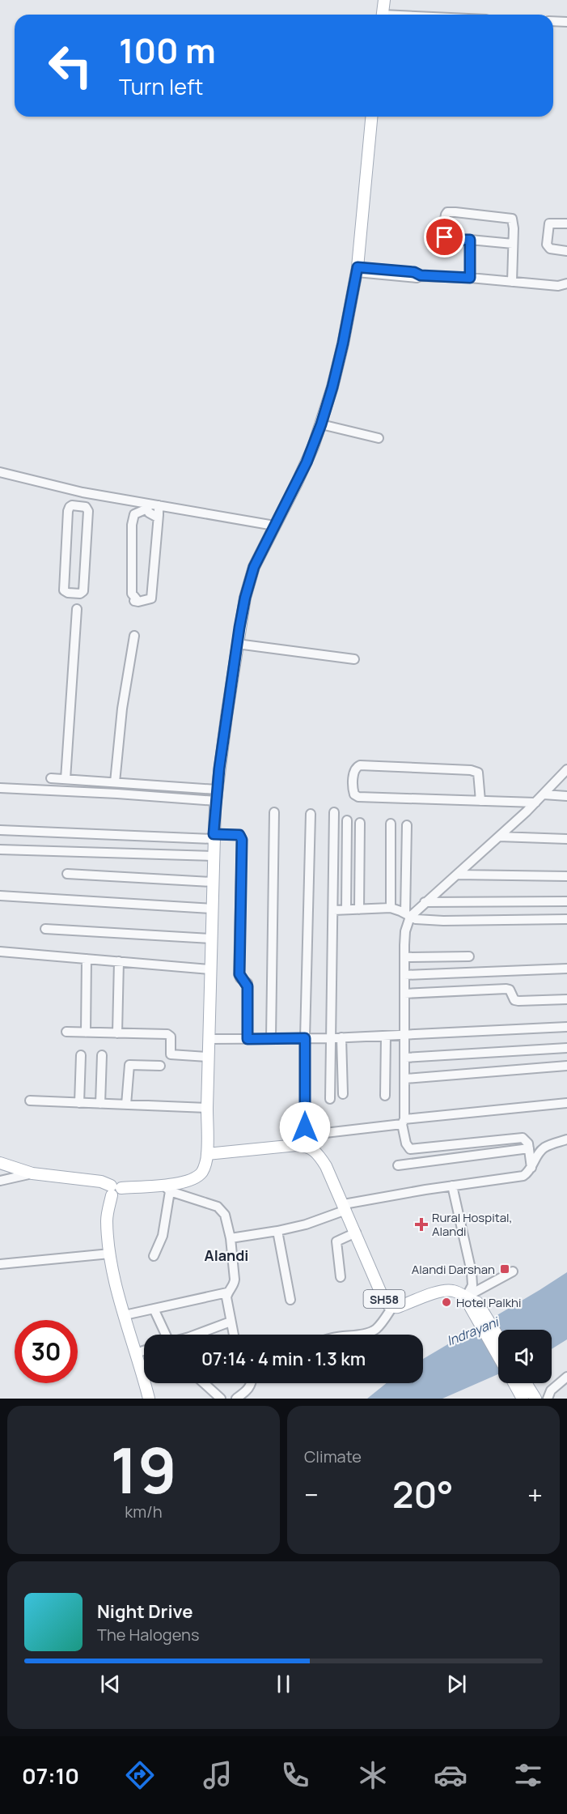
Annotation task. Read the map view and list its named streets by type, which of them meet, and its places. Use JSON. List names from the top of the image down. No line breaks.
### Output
{"streets":{"main road":["SH58"]},"districts":["Alandi"],"water":["Indrayani"],"places":{"health":["Rural Hospital, Alandi"],"transit":["Alandi Darshan"],"other":["Hotel Palkhi"]},"page":{"turn":["100 m","Turn left"],"limit":"30","trip":"07:14 · 4 min · 1.3 km","tile":[["19","km/h"],"Climate"],"heat":["−","20°","+"],"song":["Night Drive","The Halogens"],"tabs":"07:10"}}
